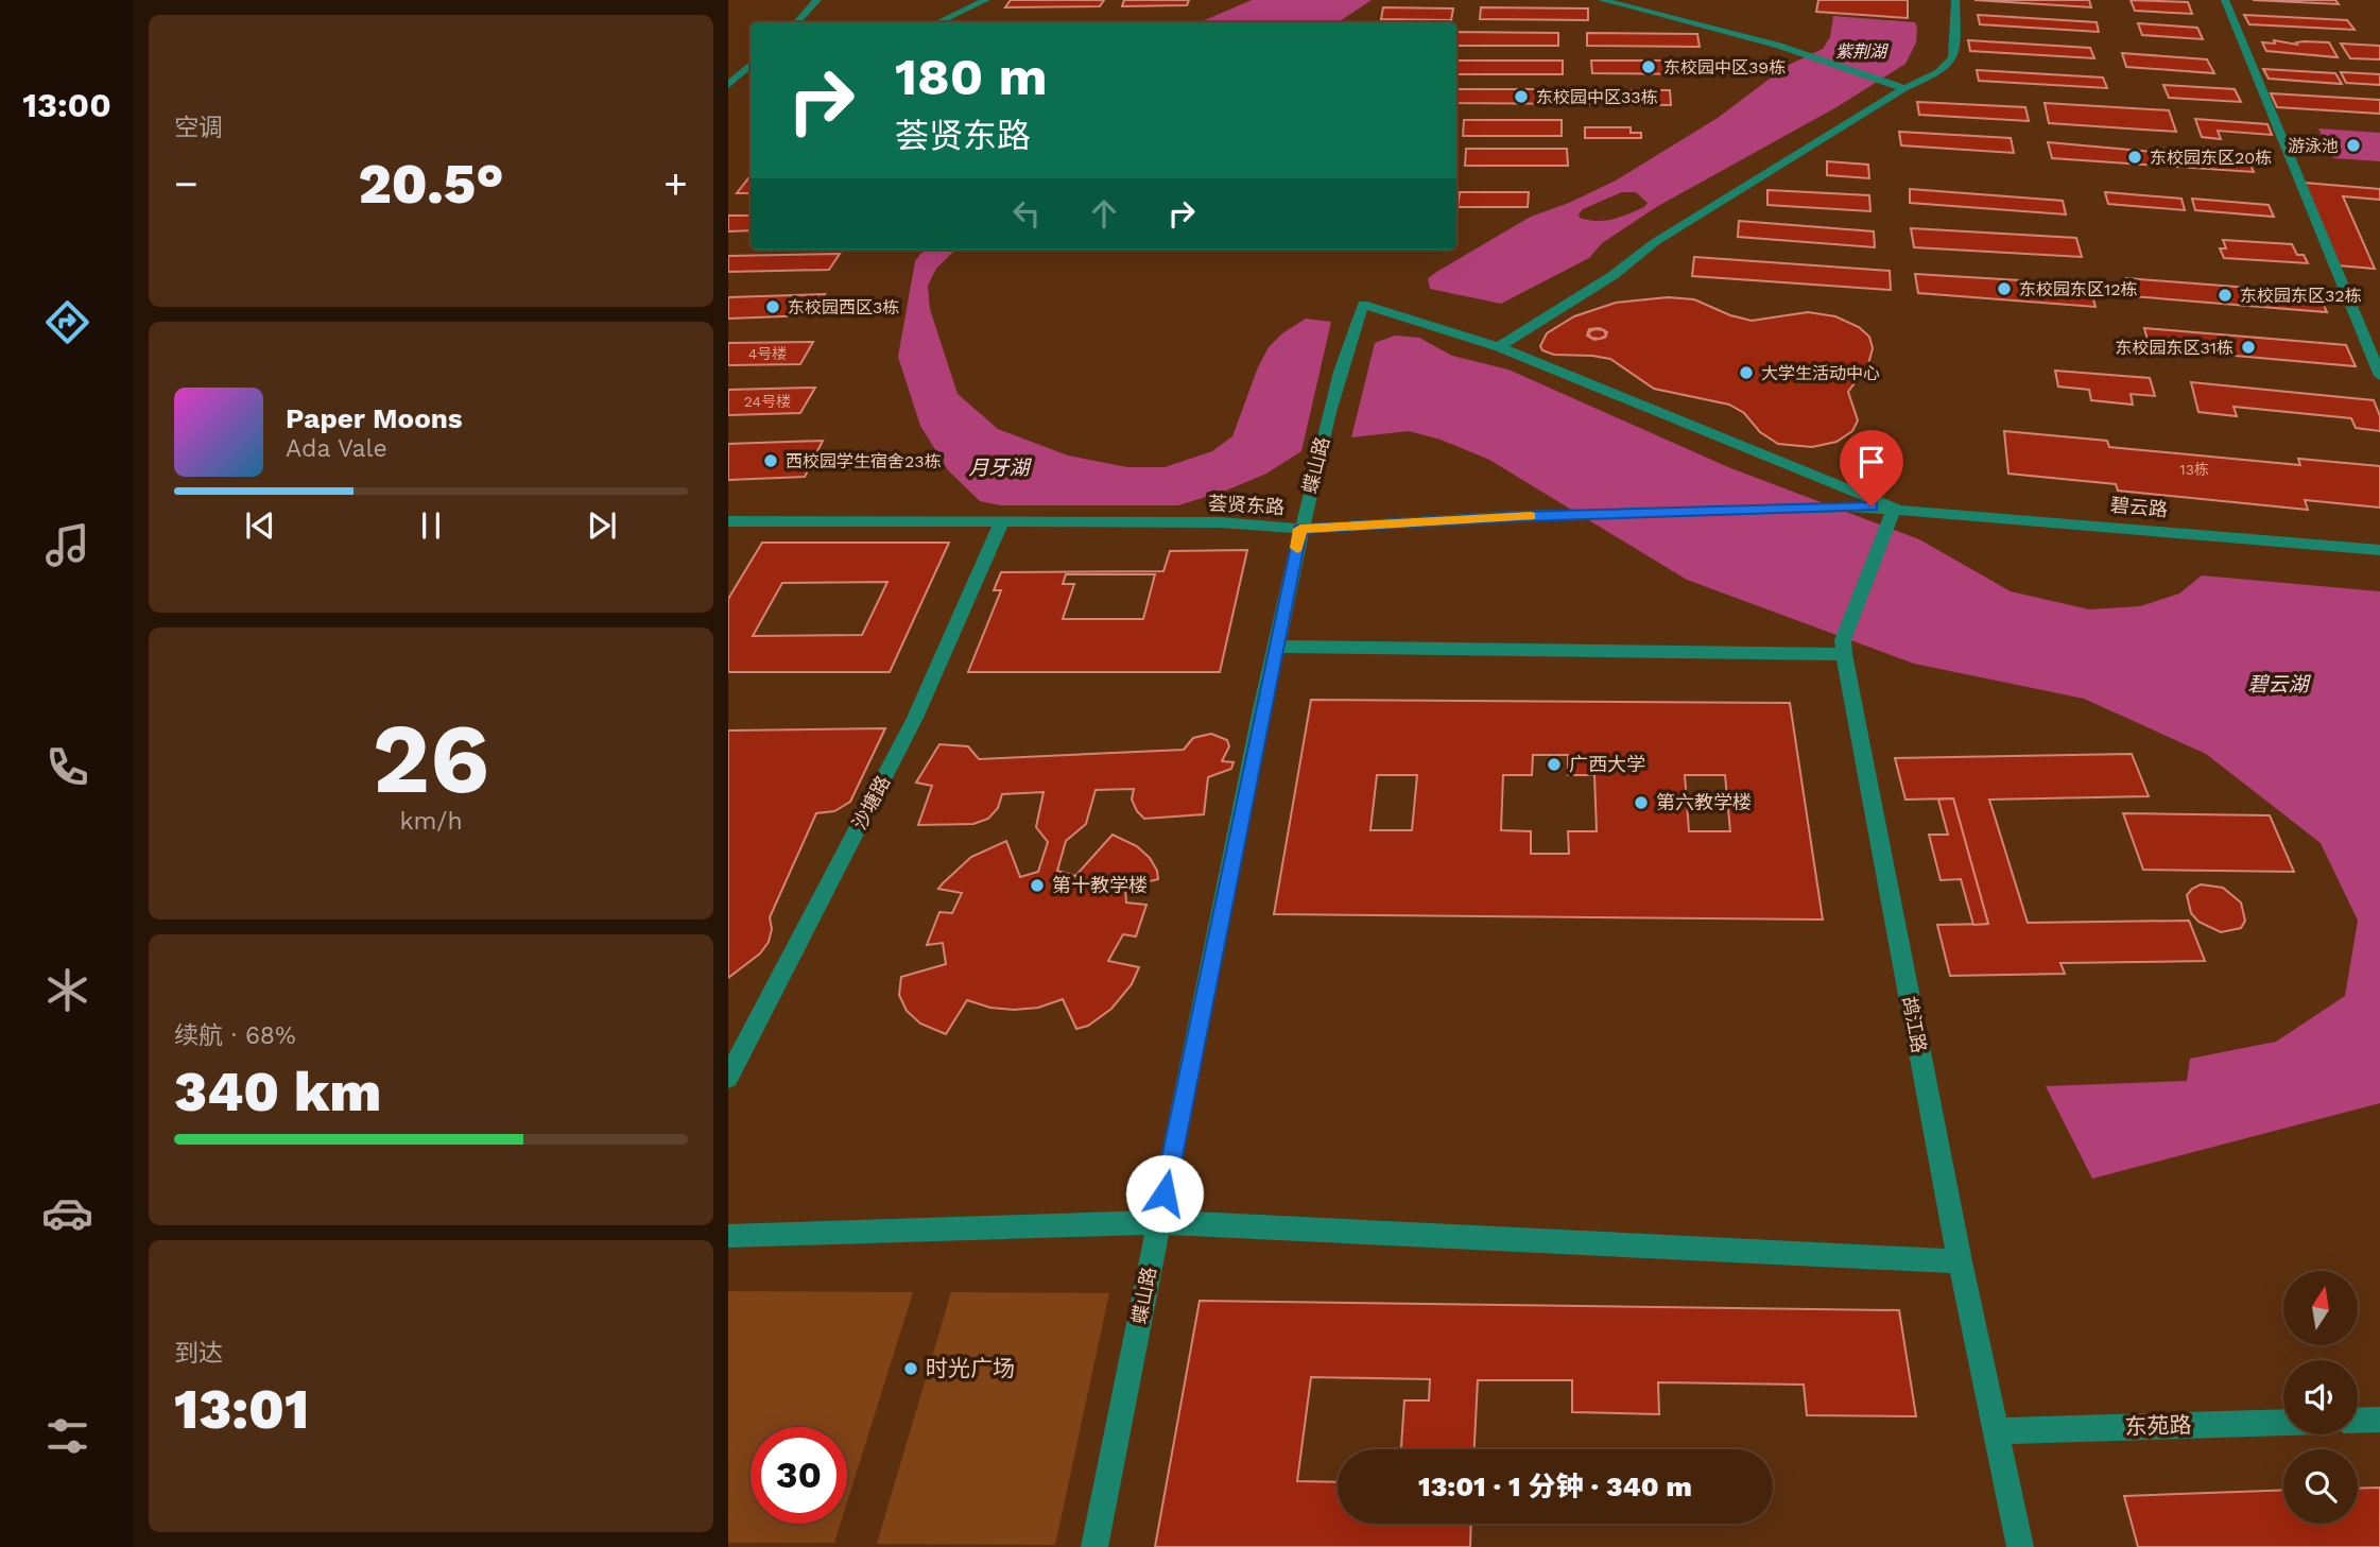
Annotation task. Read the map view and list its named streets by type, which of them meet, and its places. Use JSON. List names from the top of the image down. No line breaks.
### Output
{"streets":{"street":["蝶山路","荟贤东路","碧云路","沙塘路","鸪江路","东苑路"]},"crossings":[["蝶山路","荟贤东路"],["荟贤东路","碧云路"],["荟贤东路","沙塘路"],["鸪江路","东苑路"]],"water":["紫荆湖","月牙湖","碧云湖"],"places":["东校园中区39栋","东校园中区33栋","游泳池","东校园东区20栋","东校园东区12栋","东校园东区32栋","东校园西区3栋","东校园东区31栋","大学生活动中心","西校园学生宿舍23栋","广西大学","第六教学楼","第十教学楼","时光广场"],"house_numbers":["4号楼","24号楼","13栋"],"north":"top","page":{"tabs":"13:00","tile":["空调",["26","km/h"],["续航 · 68%","340 km"],["到达","13:01"]],"turn":["180 m","荟贤东路"],"heat":["−","20.5°","+"],"song":["Paper Moons","Ada Vale"],"limit":"30","trip":"13:01 · 1 分钟 · 340 m"}}
